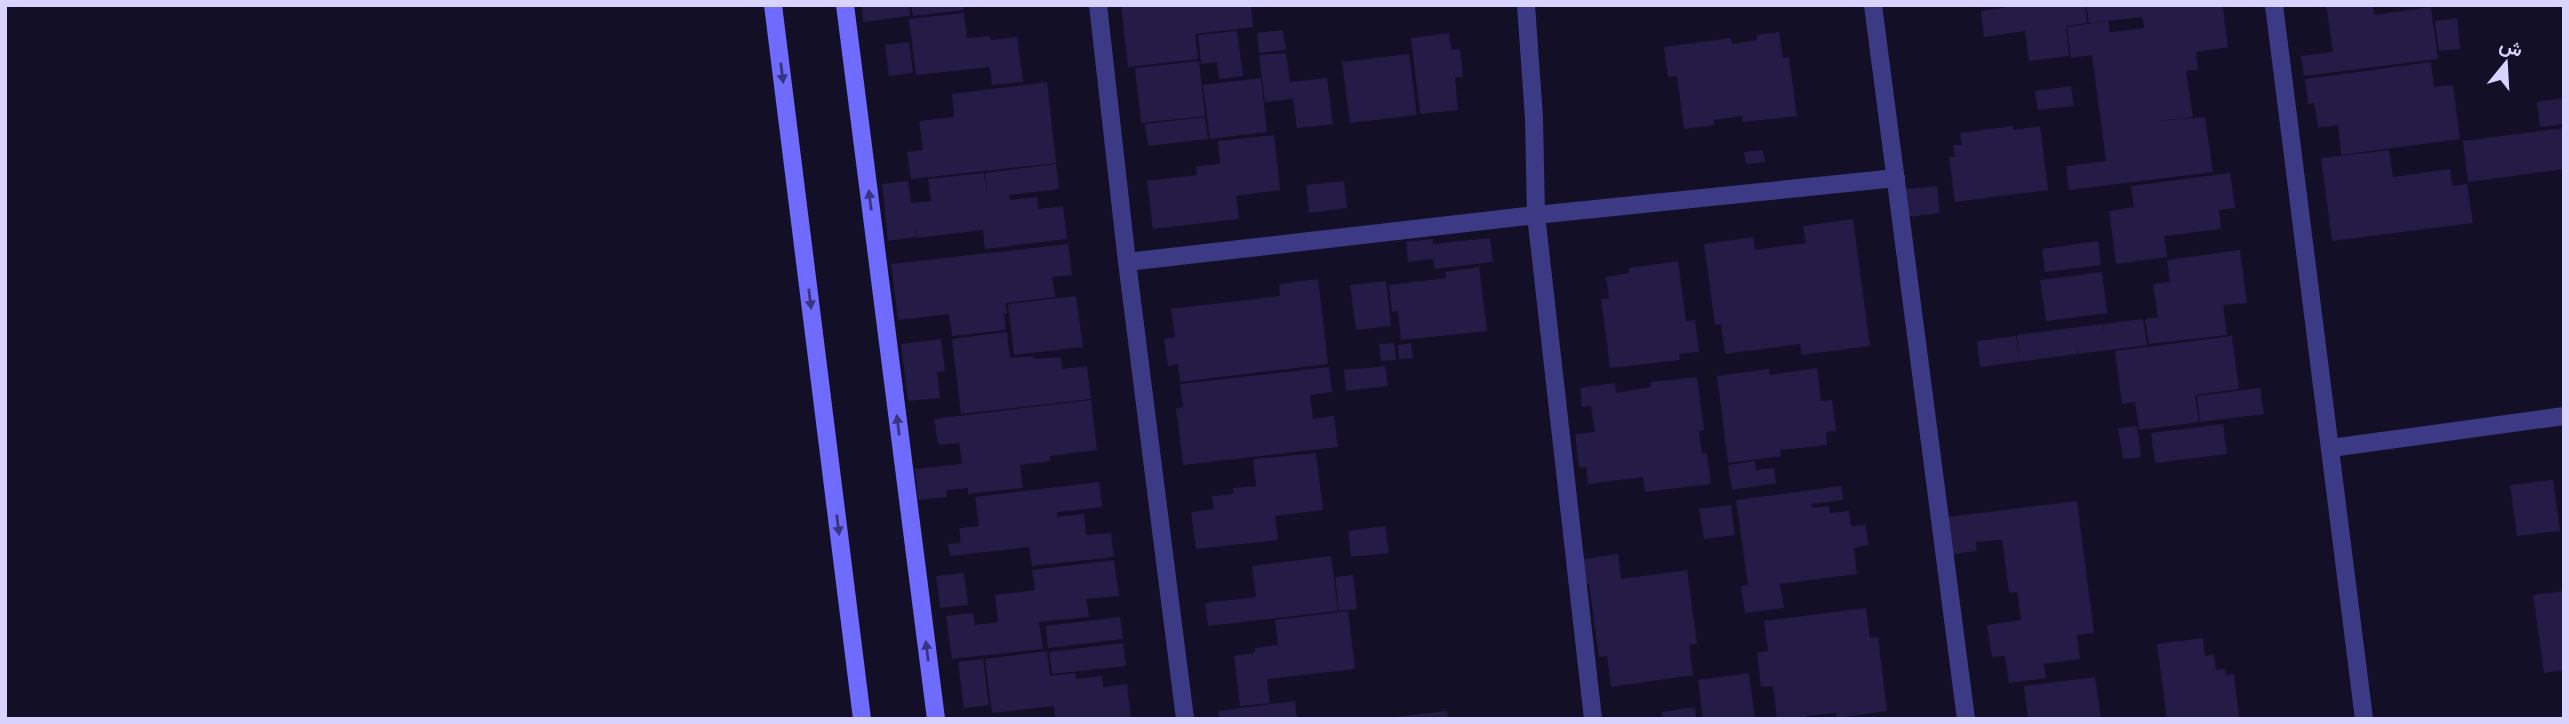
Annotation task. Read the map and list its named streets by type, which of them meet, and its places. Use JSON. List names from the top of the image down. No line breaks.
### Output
{"north":"top"}
